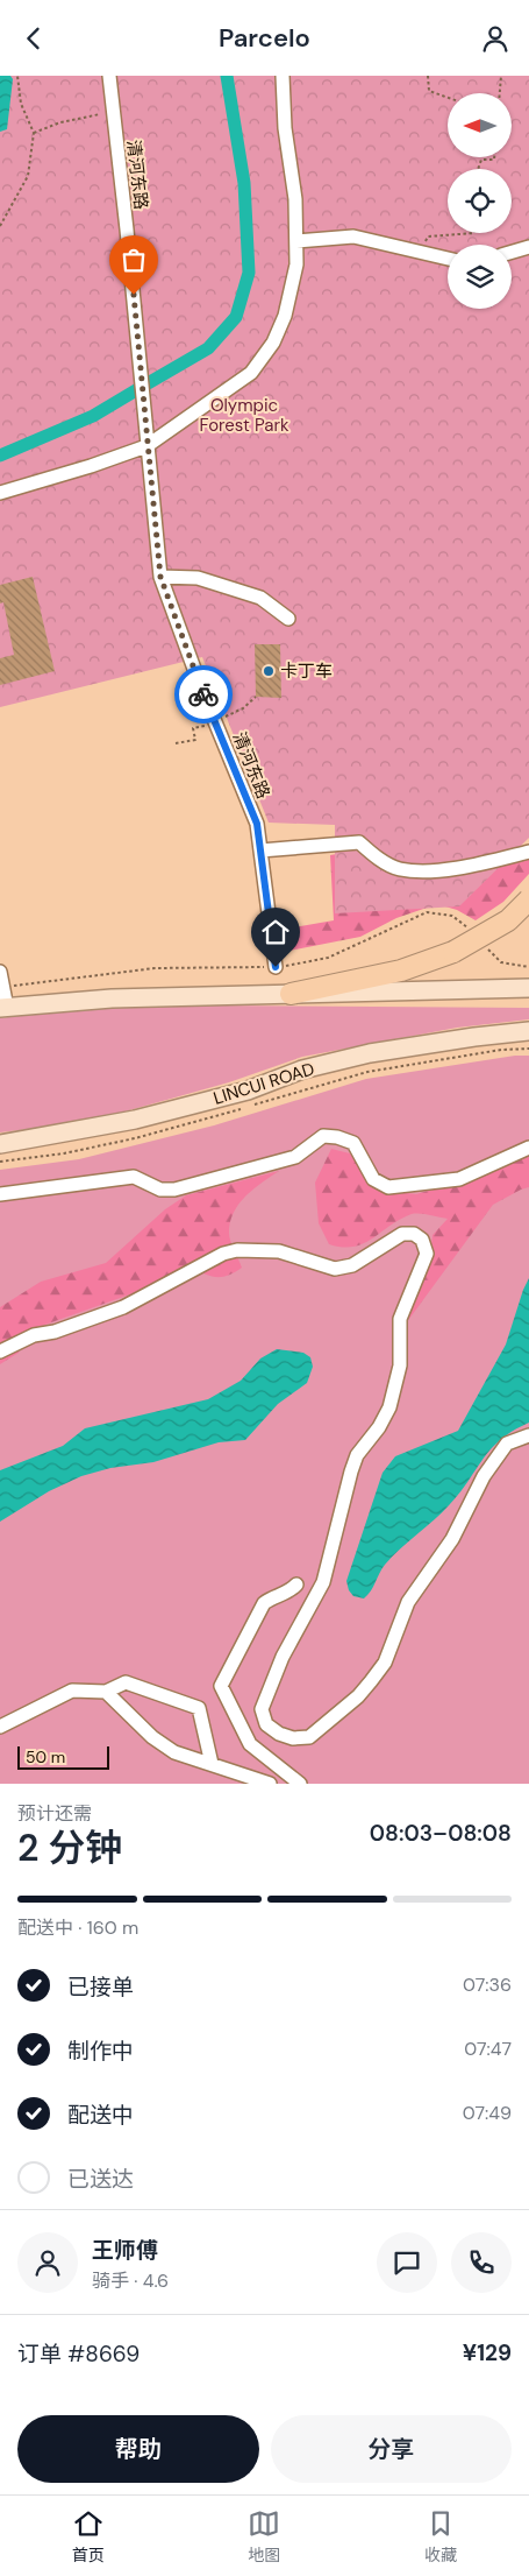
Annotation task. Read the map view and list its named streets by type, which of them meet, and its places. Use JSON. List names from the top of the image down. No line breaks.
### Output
{"streets":{"main road":["LINCUI ROAD"],"street":["清河东路"]},"parks":["Olympic Forest Park"],"places":["卡丁车"],"scale_bar":"50 m","north":"left","page":{"header":"Parcelo","scale":"50 m","heading":["2 分钟","预计还需","08:03–08:08"],"panel":["王师傅","骑手 · 4.6","订单 #8669","¥129"],"bar":"配送中 · 160 m","list":[["已接单","07:36"],["制作中","07:47"],["配送中","07:49"],"已送达"],"buttons":["帮助","分享"],"tabs":["首页","地图","收藏"]}}
